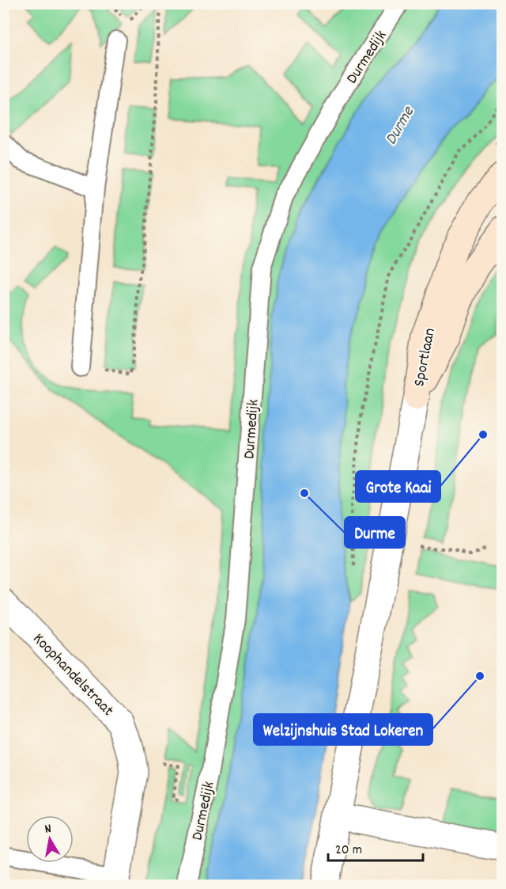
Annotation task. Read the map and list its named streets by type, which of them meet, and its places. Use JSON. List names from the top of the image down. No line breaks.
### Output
{"streets":{"main road":["Sportlaan"],"street":["Koophandelstraat"],"lane":["Durmedijk"]},"water":["Durme"],"places":["Grote Kaai","Durme","Welzijnshuis Stad Lokeren"],"scale_bar":"20 m","north":"top"}
